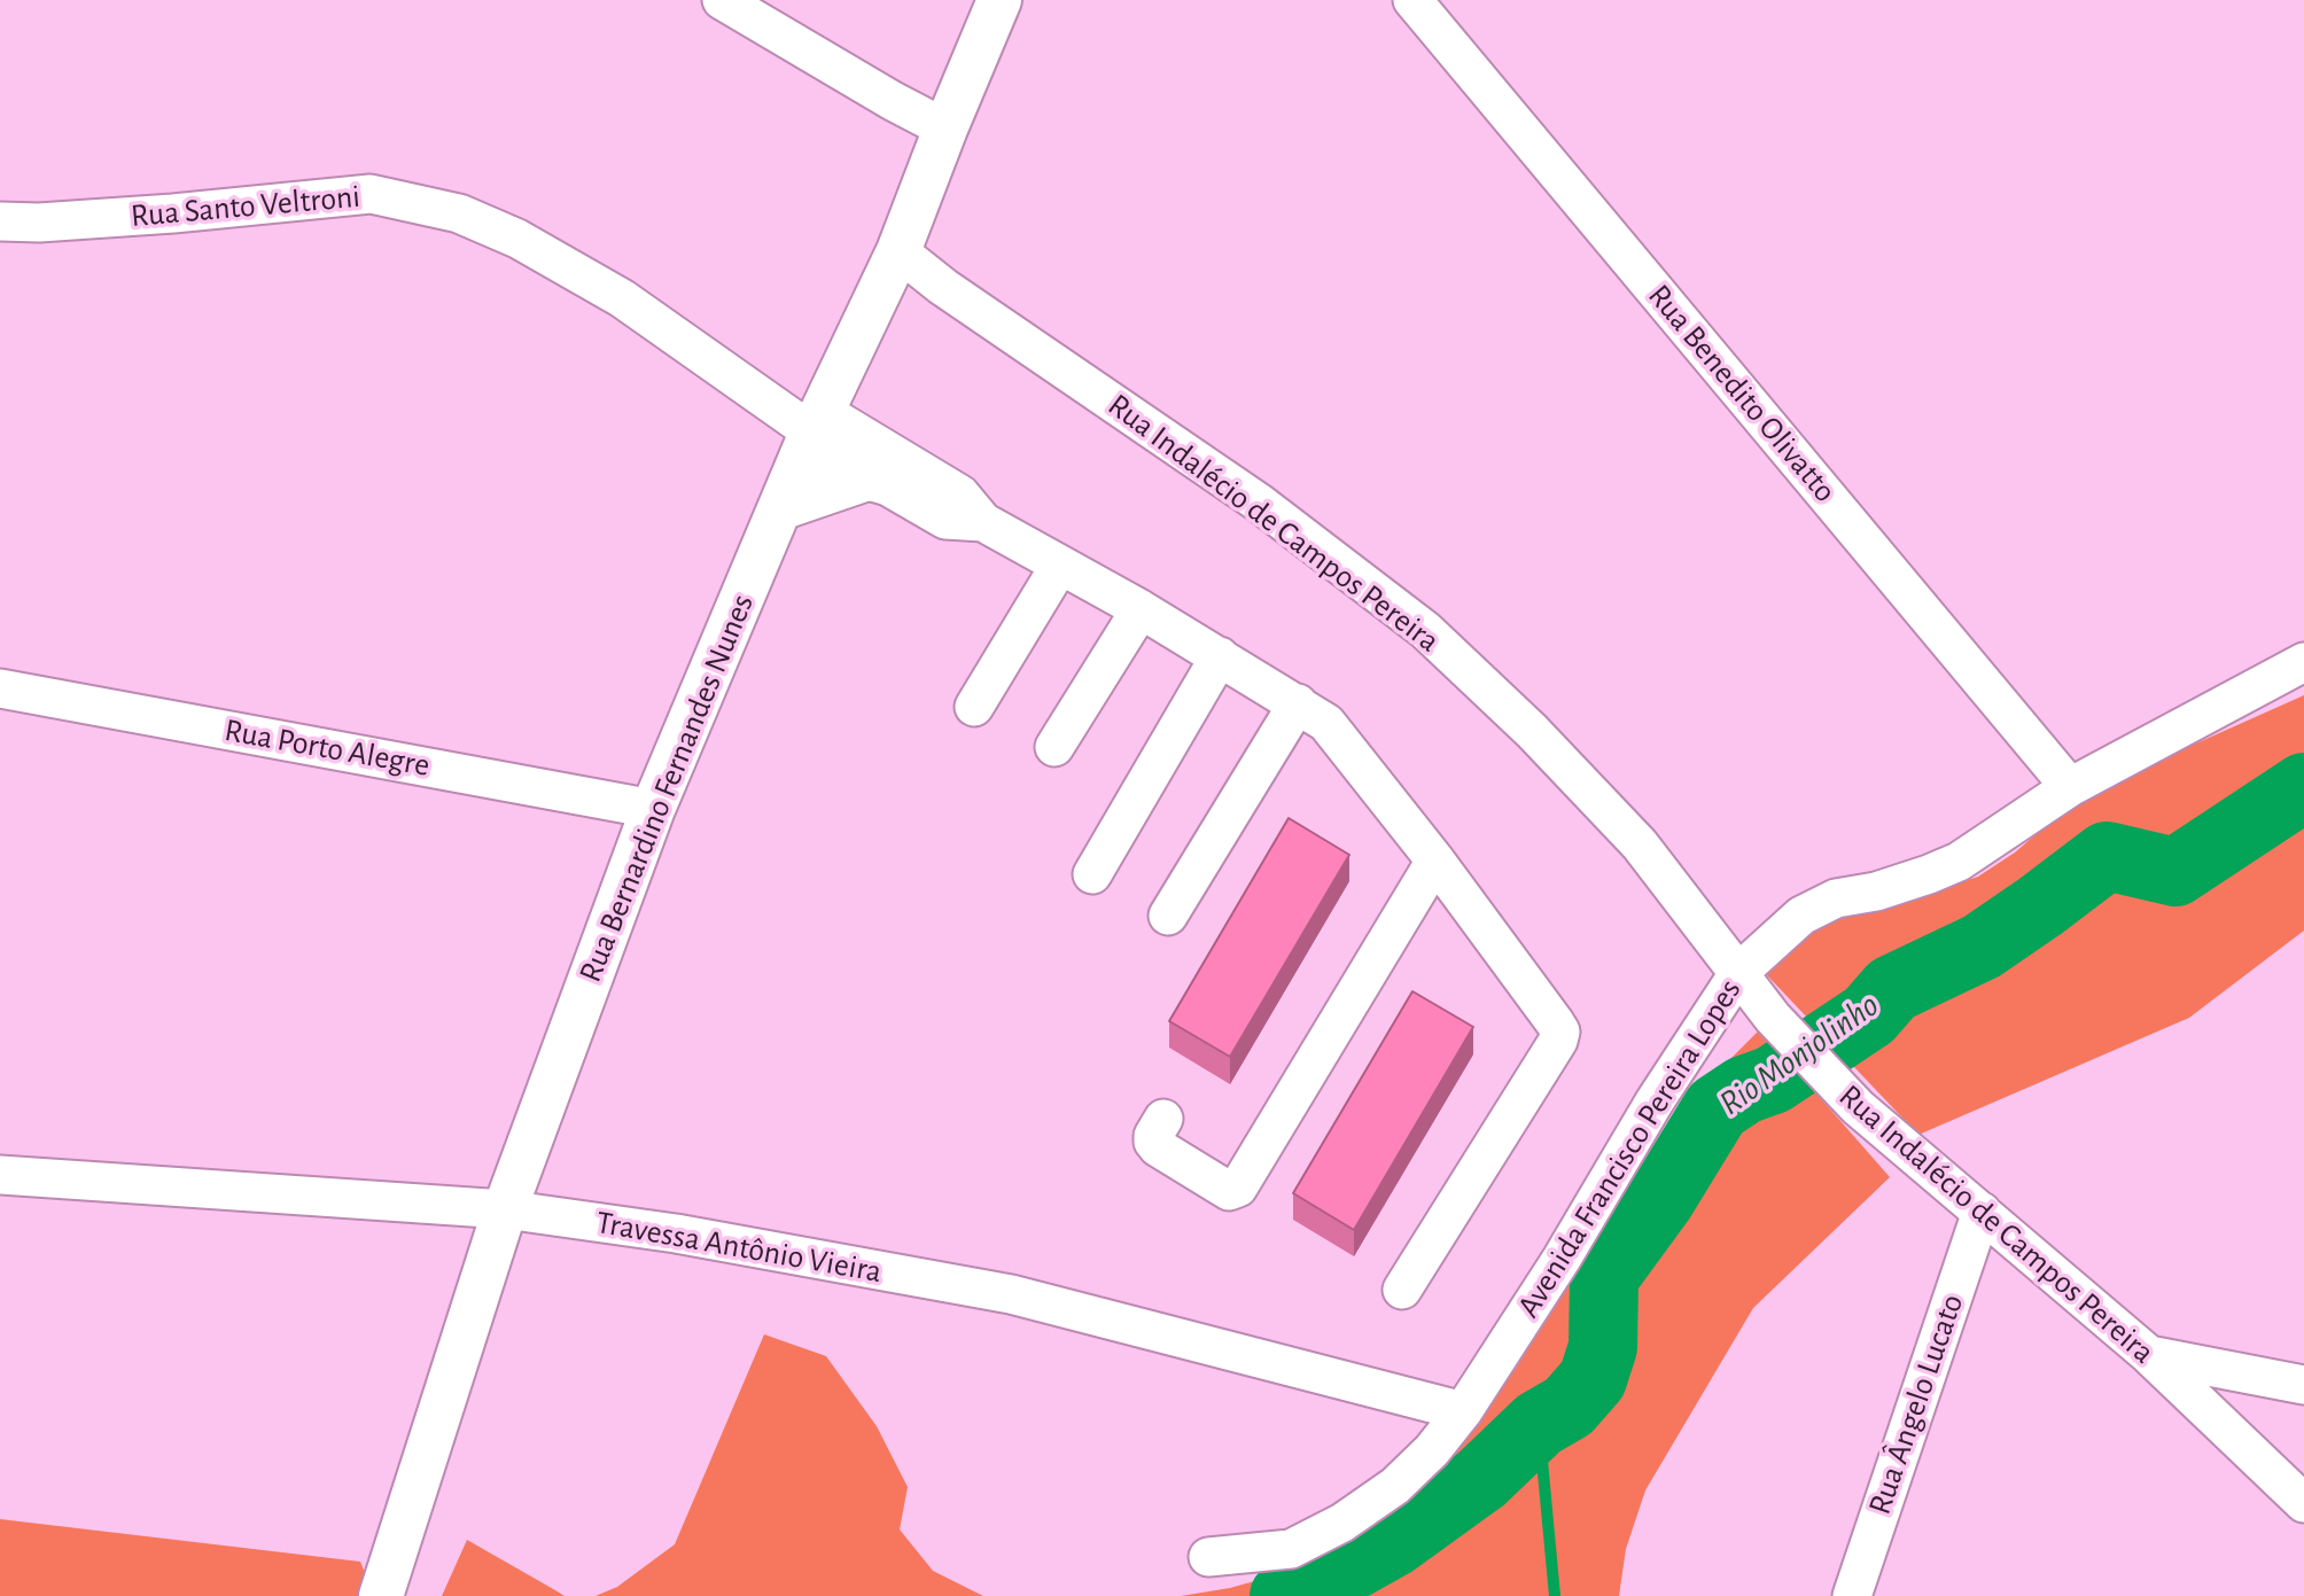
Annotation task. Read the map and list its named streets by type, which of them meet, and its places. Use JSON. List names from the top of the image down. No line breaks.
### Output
{"streets":{"street":["Rua Santo Veltroni","Rua Benedito Olivatto","Rua Indalécio de Campos Pereira","Rua Porto Alegre","Rua Bernardino Fernandes Nunes","Avenida Francisco Pereira Lopes","Travessa Antônio Vieira","Rua Ângelo Lucato"]},"crossings":[["Rua Santo Veltroni","Rua Bernardino Fernandes Nunes"],["Rua Benedito Olivatto","Avenida Francisco Pereira Lopes"],["Rua Indalécio de Campos Pereira","Rua Bernardino Fernandes Nunes"],["Rua Indalécio de Campos Pereira","Avenida Francisco Pereira Lopes"],["Rua Indalécio de Campos Pereira","Rua Ângelo Lucato"],["Rua Porto Alegre","Rua Bernardino Fernandes Nunes"],["Rua Bernardino Fernandes Nunes","Travessa Antônio Vieira"],["Avenida Francisco Pereira Lopes","Travessa Antônio Vieira"]],"water":["Rio Monjolinho"]}
